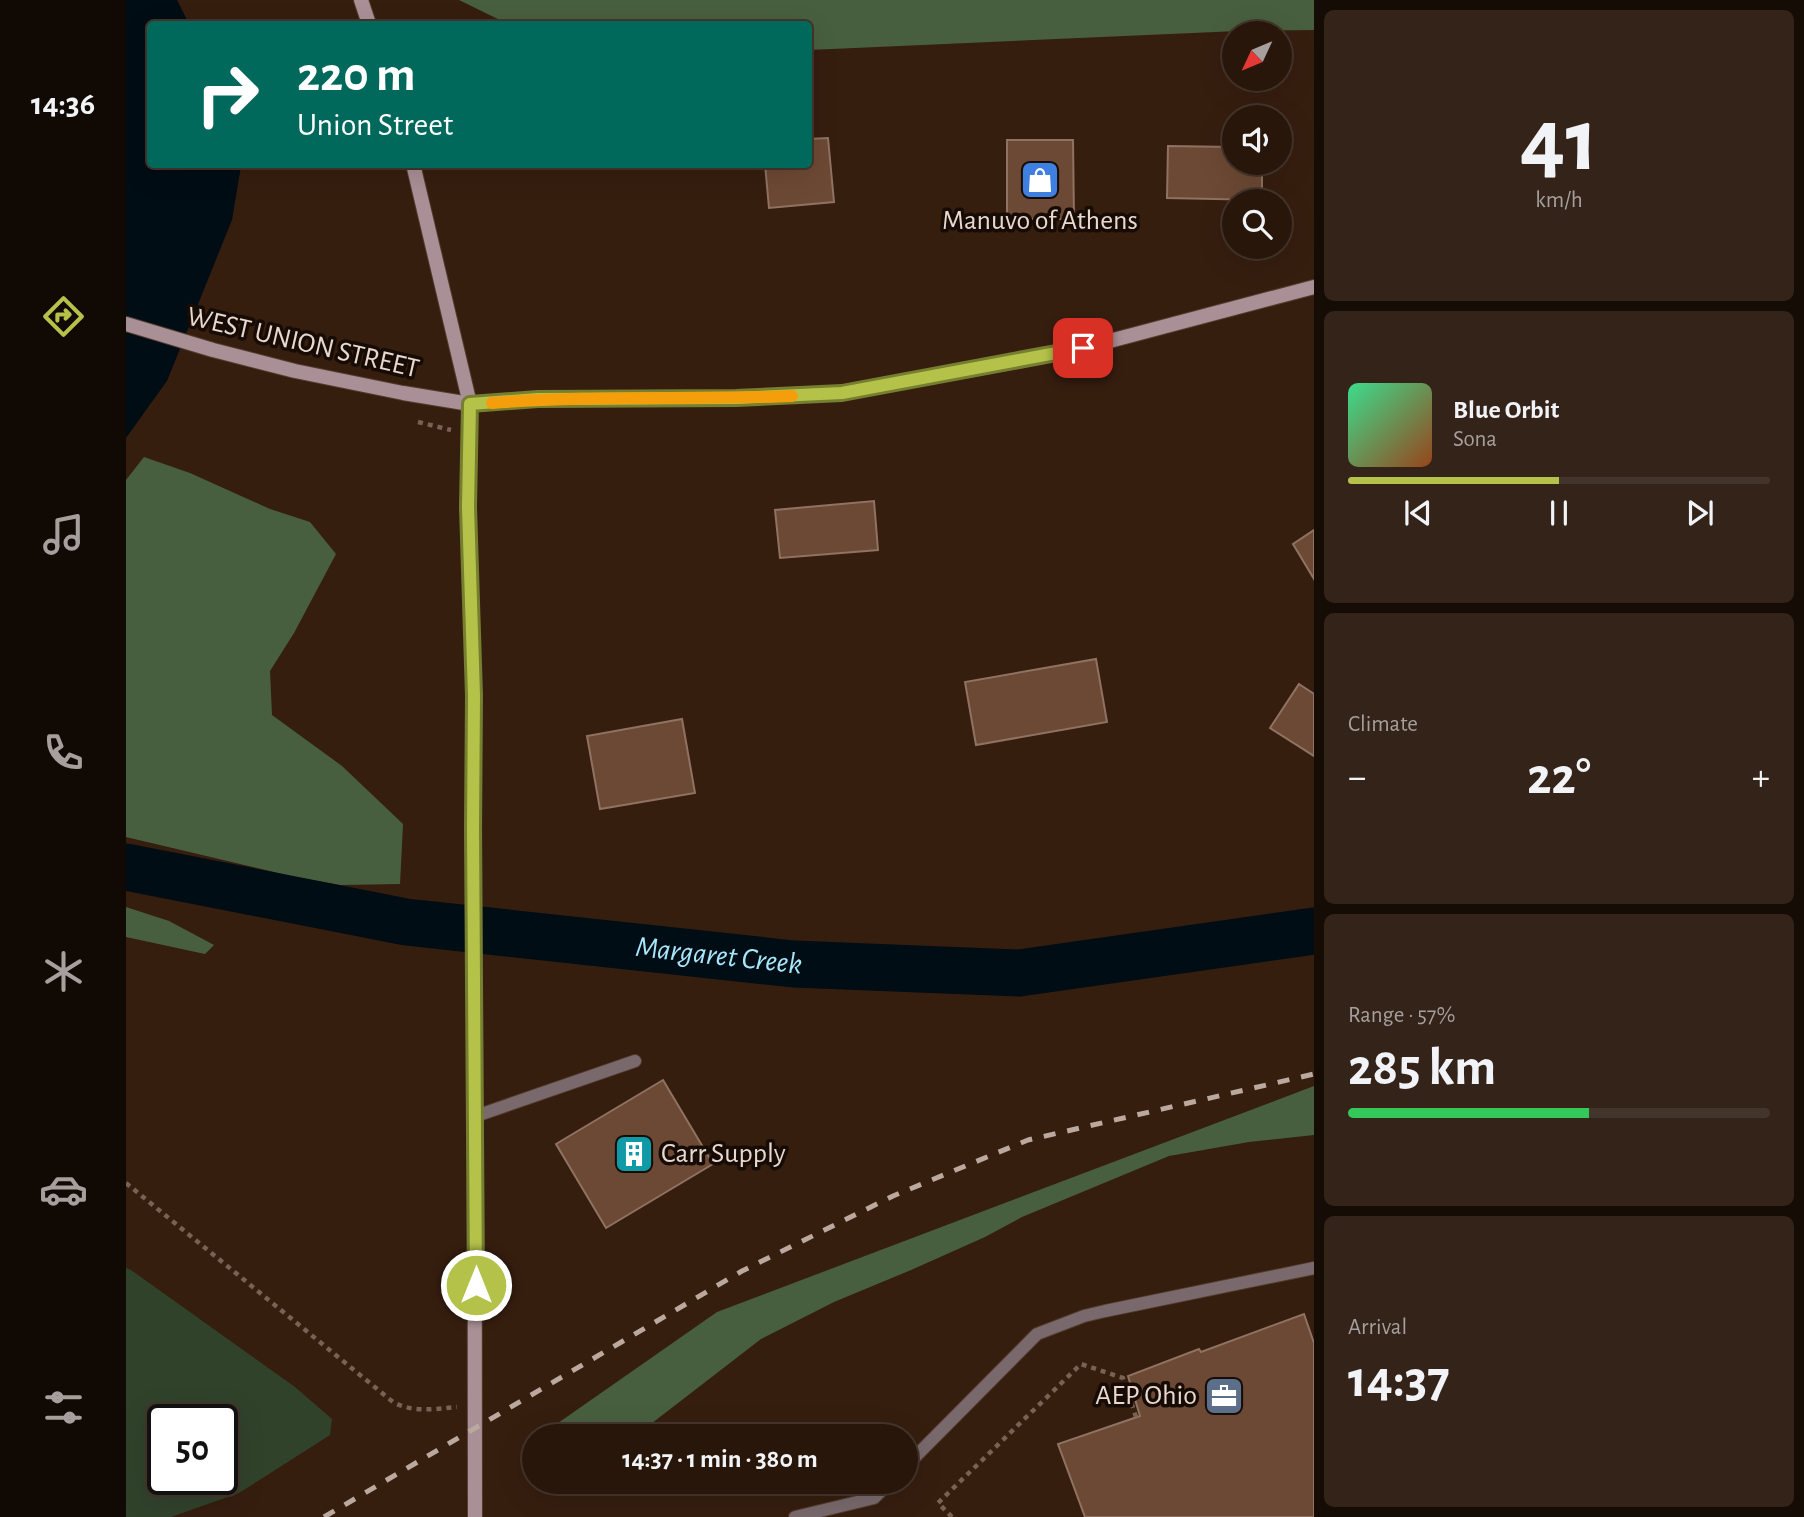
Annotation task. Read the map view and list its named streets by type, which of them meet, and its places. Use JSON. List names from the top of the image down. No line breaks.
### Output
{"streets":{"main road":["WEST UNION STREET"]},"water":["Margaret Creek"],"places":{"shop":["Manuvo of Athens"],"building":["Carr Supply"],"office":["AEP Ohio"]},"north":"bottom left","page":{"tabs":"14:36","tile":[["41","km/h"],"Climate",["Range · 57%","285 km"],["Arrival","14:37"]],"turn":["220 m","Union Street"],"song":["Blue Orbit","Sona"],"heat":["−","22°","+"],"limit":"50","trip":"14:37 · 1 min · 380 m"}}
